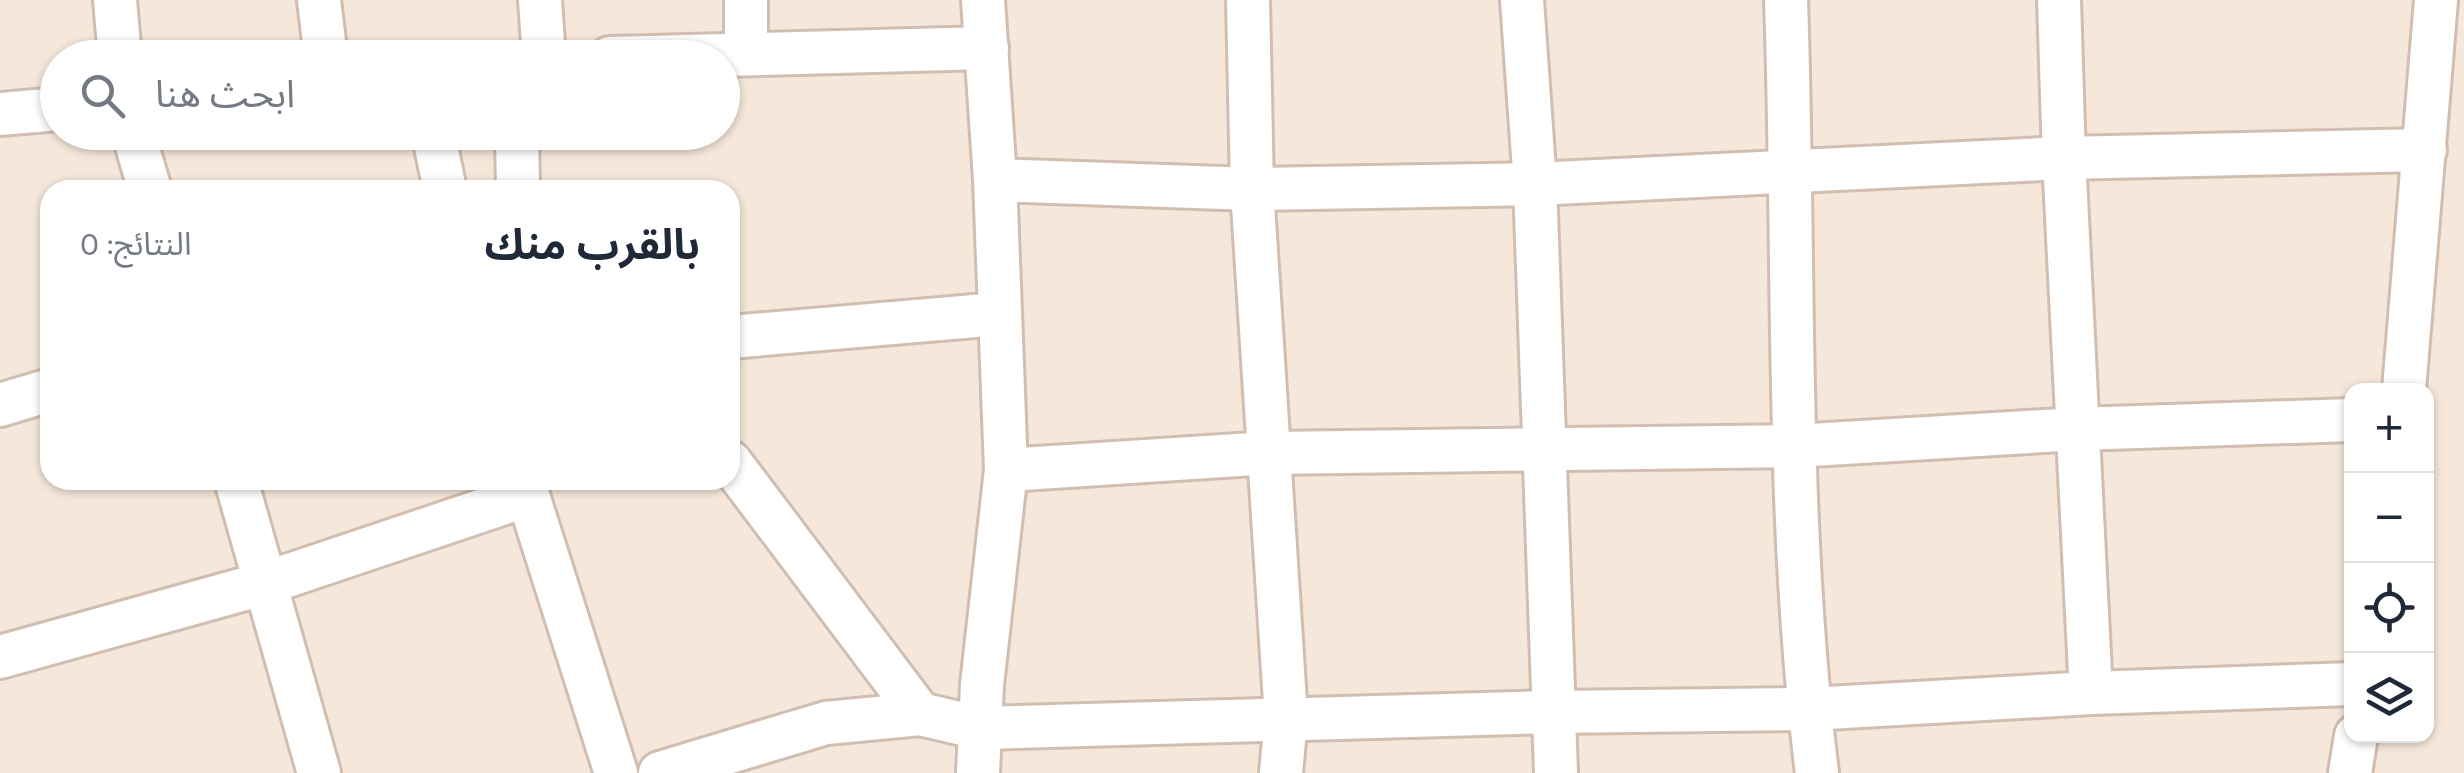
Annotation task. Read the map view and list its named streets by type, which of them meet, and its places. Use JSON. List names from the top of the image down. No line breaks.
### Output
{"page":{"search":"ابحث هنا","heading":["بالقرب منك","النتائج: 0"],"map_buttons":["+","−"]}}
